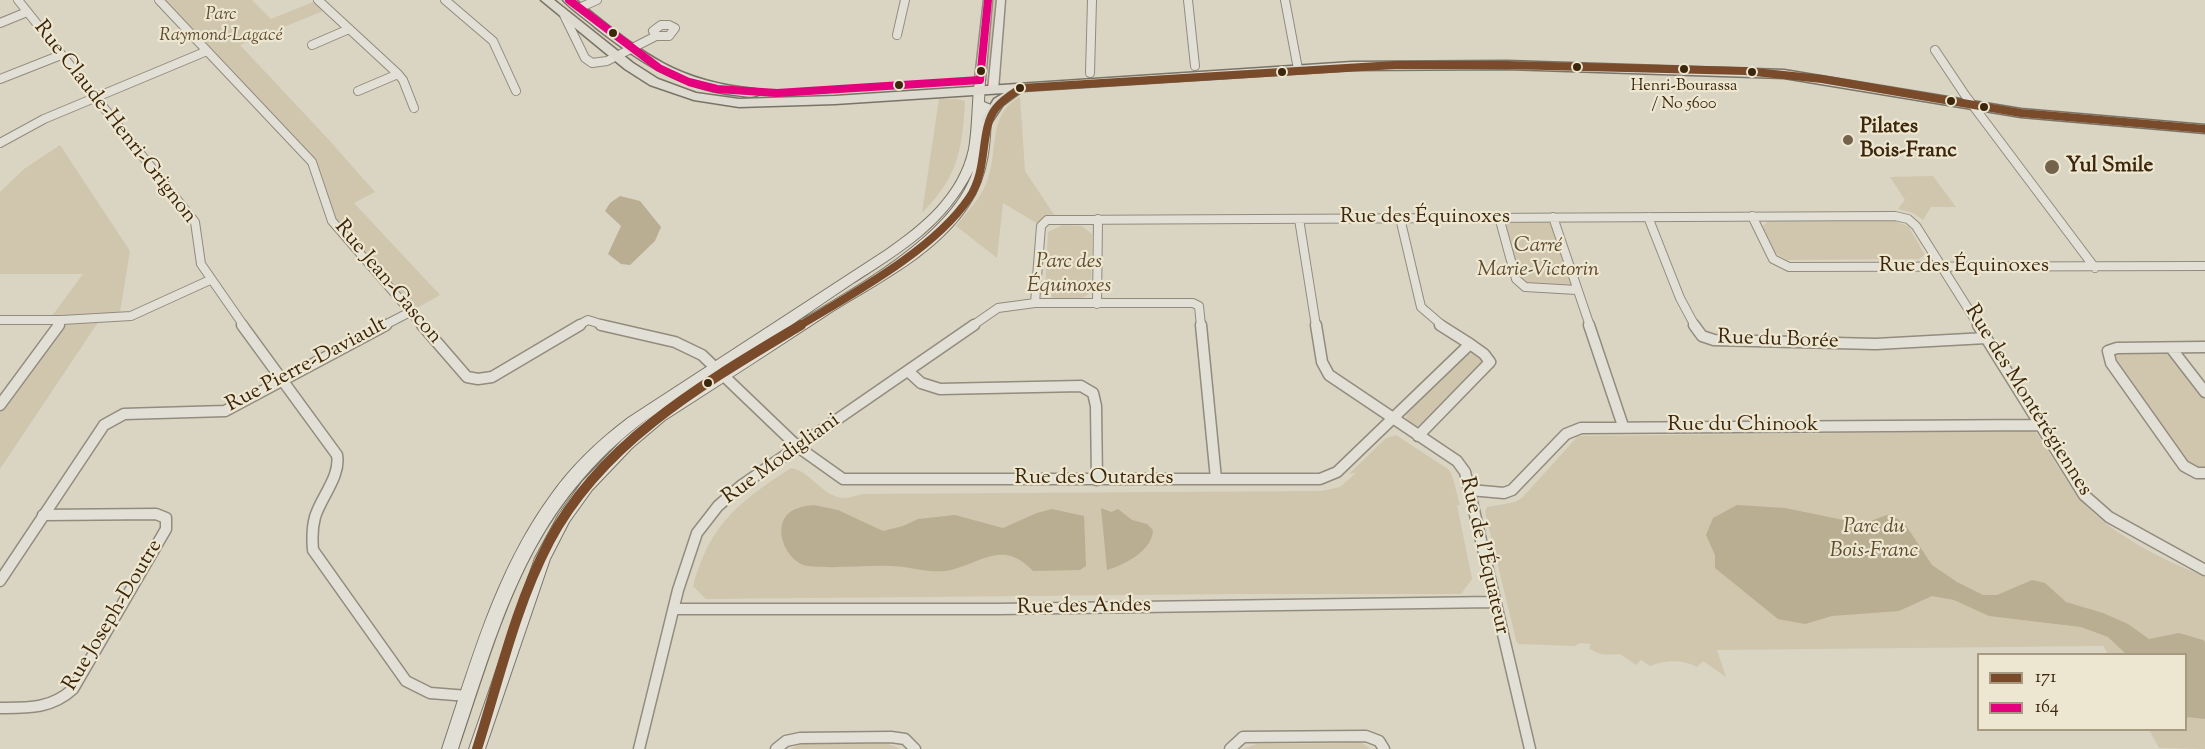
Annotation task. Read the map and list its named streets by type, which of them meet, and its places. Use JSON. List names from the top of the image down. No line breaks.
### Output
{"streets":{"street":["Rue Claude-Henri-Grignon","Rue des Équinoxes","Rue Jean-Gascon","Rue du Borée","Rue Pierre-Daviault","Rue des Montérégiennes","Rue du Chinook","Rue Modigliani","Rue des Outardes","Rue de l'Équateur","Rue des Andes","Rue Joseph-Doutre"]},"crossings":[["Rue Claude-Henri-Grignon","Rue Pierre-Daviault"],["Rue des Équinoxes","Rue du Borée"],["Rue des Équinoxes","Rue des Montérégiennes"],["Rue des Équinoxes","Rue Modigliani"],["Rue des Équinoxes","Rue de l'Équateur"],["Rue Jean-Gascon","Rue Pierre-Daviault"],["Rue Jean-Gascon","Rue des Outardes"],["Rue du Borée","Rue des Montérégiennes"],["Rue Pierre-Daviault","Rue Joseph-Doutre"],["Rue des Montérégiennes","Rue du Chinook"],["Rue du Chinook","Rue de l'Équateur"],["Rue Modigliani","Rue des Outardes"],["Rue Modigliani","Rue des Andes"],["Rue des Outardes","Rue de l'Équateur"],["Rue de l'Équateur","Rue des Andes"]],"parks":["Parc Raymond-Lagacé","Carré Marie-Victorin","Parc des Équinoxes","Parc du Bois-Franc"],"places":["Henri-Bourassa / No 5600","Pilates Bois-Franc","Yul Smile"],"lines":["transit line 164","transit line 171"],"legend":["171","164"]}
